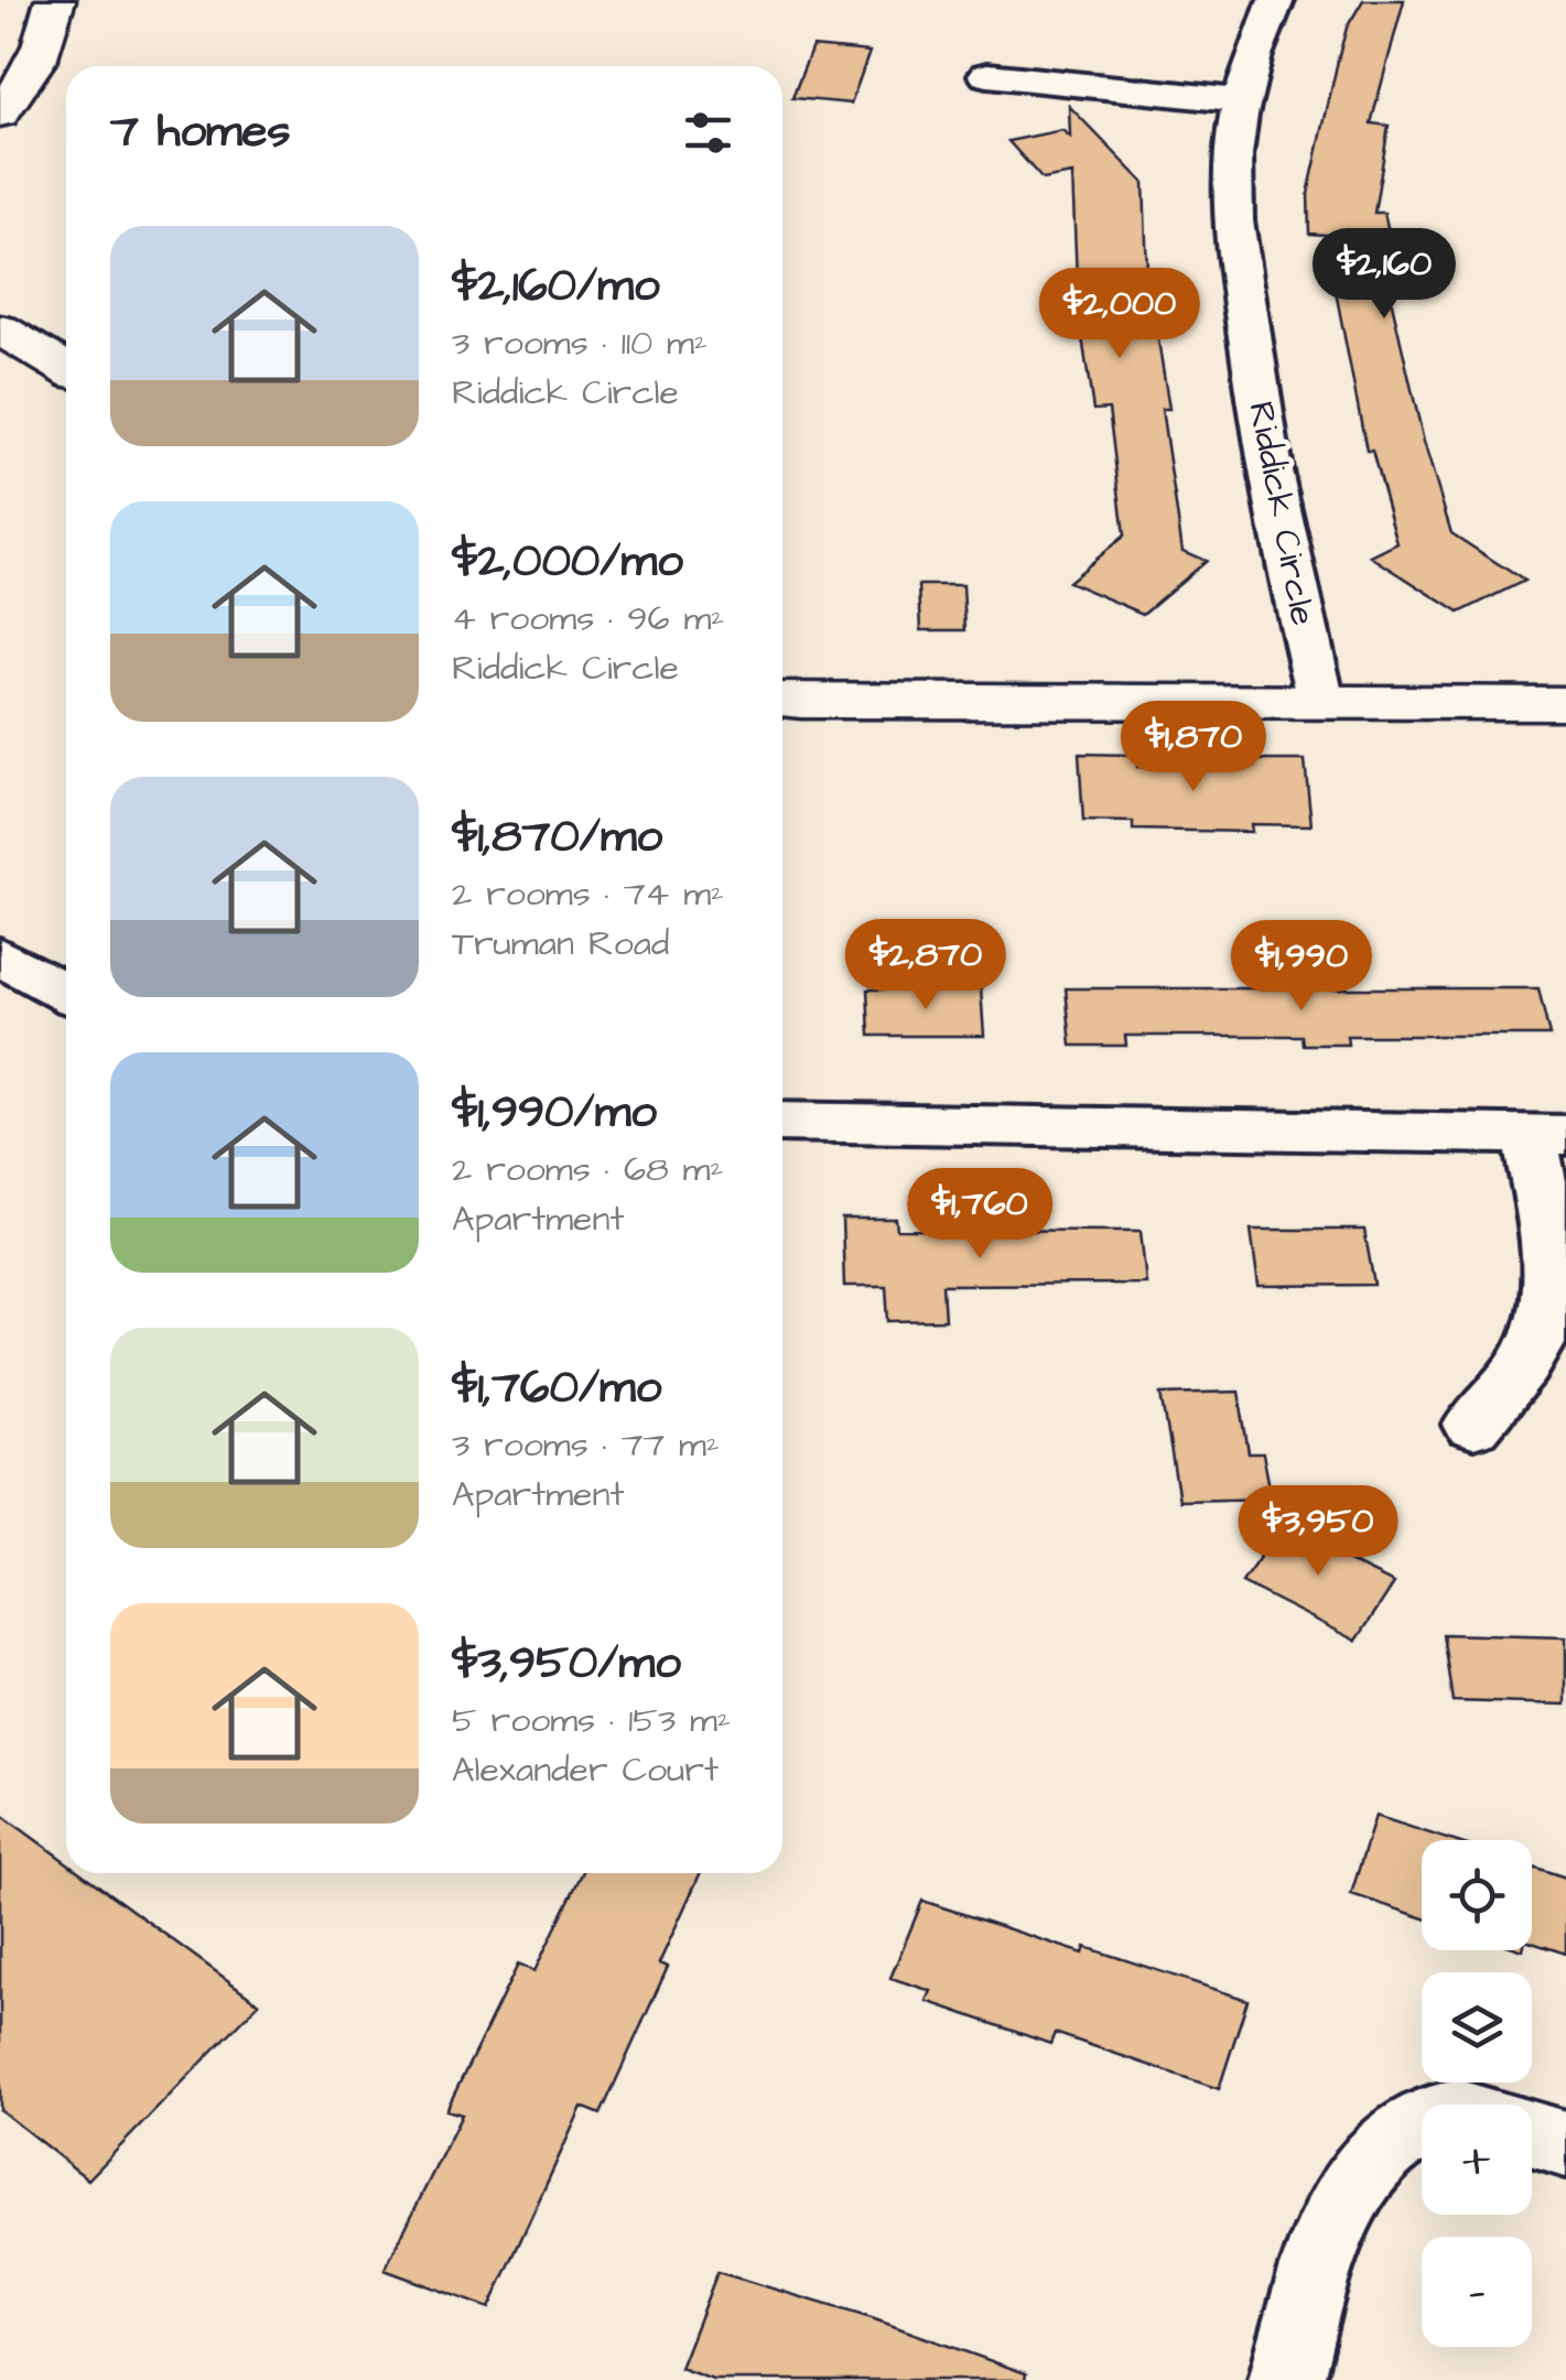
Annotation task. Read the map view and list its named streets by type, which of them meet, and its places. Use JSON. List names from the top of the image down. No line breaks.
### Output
{"streets":{"street":["Riddick Circle"]},"page":{"heading":"7 homes","list":[{"name":"$2,160/mo","note":"3 rooms · 110 m² · Riddick Circle"},{"name":"$2,000/mo","note":"4 rooms · 96 m² · Riddick Circle"},{"name":"$1,870/mo","note":"2 rooms · 74 m² · Truman Road"},{"name":"$1,990/mo","note":"2 rooms · 68 m² · Apartment"},{"name":"$1,760/mo","note":"3 rooms · 77 m² · Apartment"},{"name":"$3,950/mo","note":"5 rooms · 153 m² · Alexander Court"}],"price":["$2,160","$2,000","$1,870","$2,870","$1,990","$1,760","$3,950"],"map_buttons":["+","−"]}}
